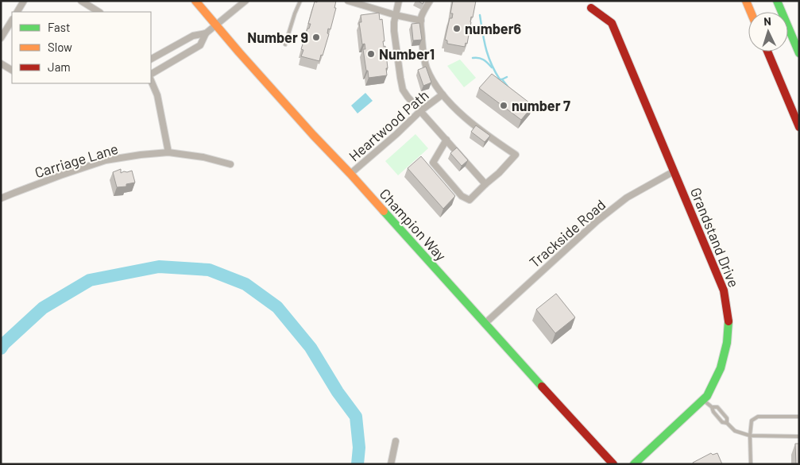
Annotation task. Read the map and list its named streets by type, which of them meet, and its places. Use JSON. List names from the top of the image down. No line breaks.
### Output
{"streets":{"main road":["Champion Way","Grandstand Drive"],"street":["Heartwood Path","Carriage Lane","Trackside Road"]},"crossings":[["Heartwood Path","Champion Way"],["Champion Way","Trackside Road"],["Trackside Road","Grandstand Drive"]],"places":["number6","Number 9","Number1","number 7"],"legend":["Fast","Slow","Jam"],"north":"top"}
